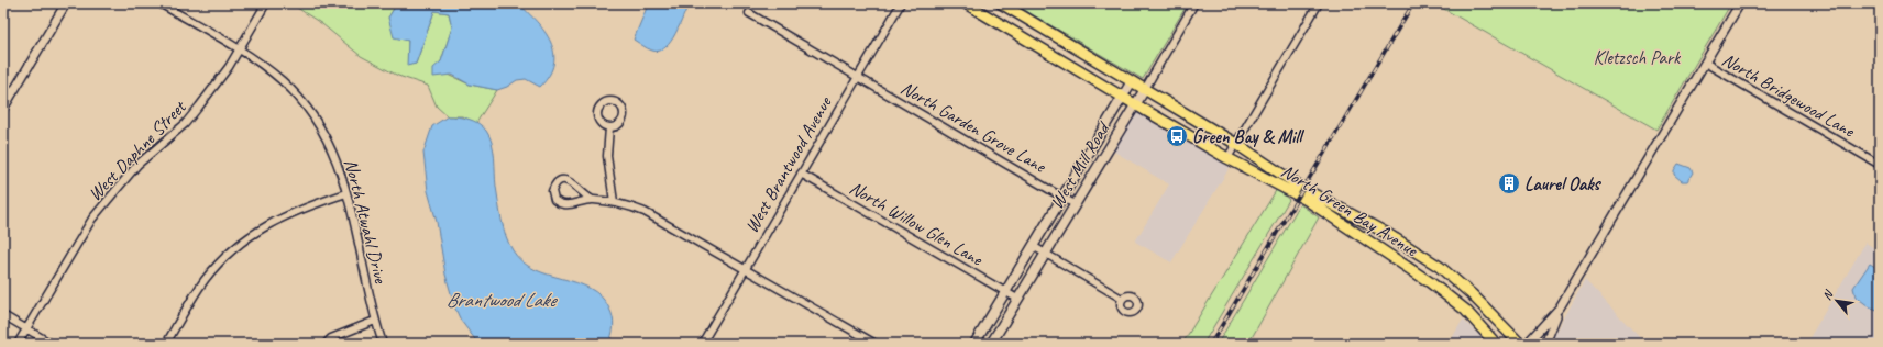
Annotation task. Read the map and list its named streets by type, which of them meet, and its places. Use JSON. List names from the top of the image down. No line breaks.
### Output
{"streets":{"main road":["West Mill Road","North Green Bay Avenue"],"street":["North Bridgewood Lane","North Garden Grove Lane","West Daphne Street","West Brantwood Avenue","North Atwahl Drive","North Willow Glen Lane"]},"crossings":[["North Garden Grove Lane","West Brantwood Avenue"],["North Garden Grove Lane","West Mill Road"],["West Daphne Street","North Atwahl Drive"],["West Brantwood Avenue","North Willow Glen Lane"],["West Mill Road","North Green Bay Avenue"],["West Mill Road","North Willow Glen Lane"]],"water":["Brantwood Lake"],"parks":["Kletzsch Park"],"places":{"bus stop":["Green Bay & Mill"],"building":["Laurel Oaks"]},"north":"top left"}
